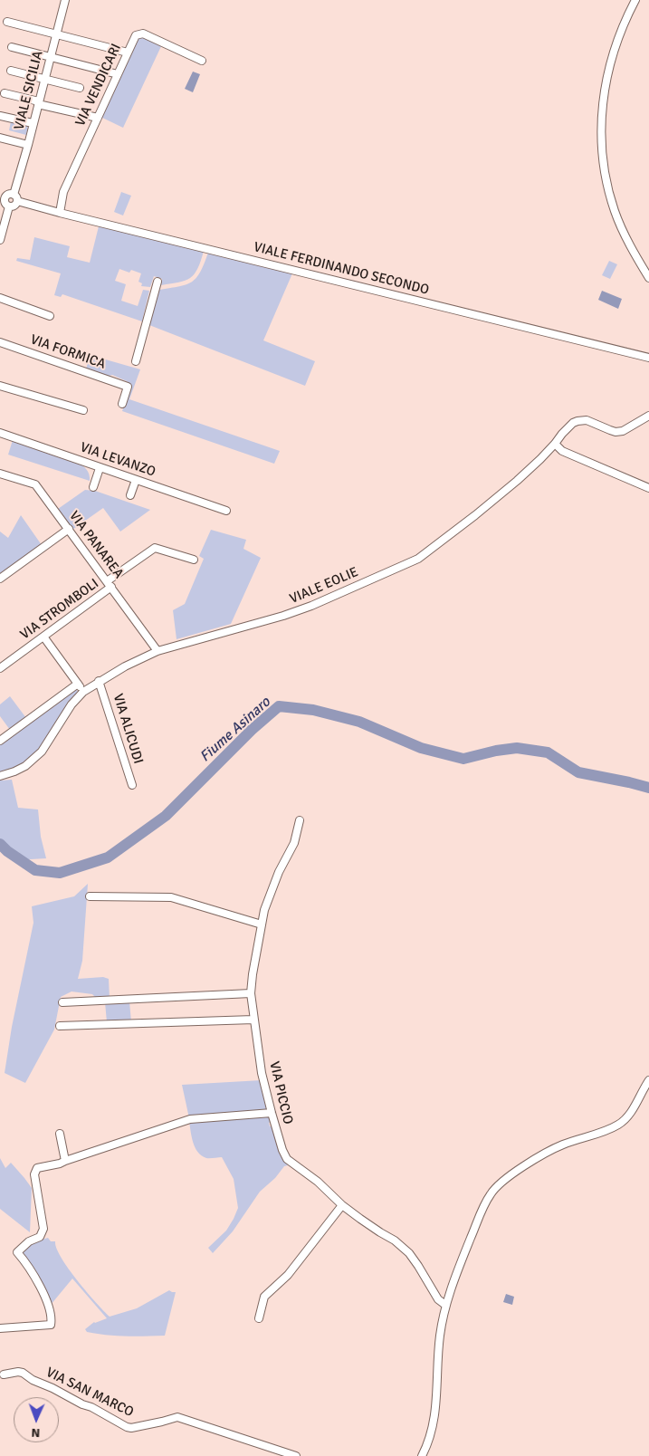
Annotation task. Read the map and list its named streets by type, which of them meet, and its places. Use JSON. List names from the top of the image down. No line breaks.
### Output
{"streets":{"street":["VIA VENDICARI","VIALE SICILIA","VIALE FERDINANDO SECONDO","VIA FORMICA","VIA LEVANZO","VIA PANAREA","VIALE EOLIE","VIA STROMBOLI","VIA ALICUDI","VIA PICCIO","VIA SAN MARCO"]},"crossings":[["VIA VENDICARI","VIALE FERDINANDO SECONDO"],["VIALE SICILIA","VIALE FERDINANDO SECONDO"],["VIA PANAREA","VIALE EOLIE"],["VIA PANAREA","VIA STROMBOLI"],["VIALE EOLIE","VIA ALICUDI"]],"water":["Fiume Asinaro"],"north":"bottom"}
